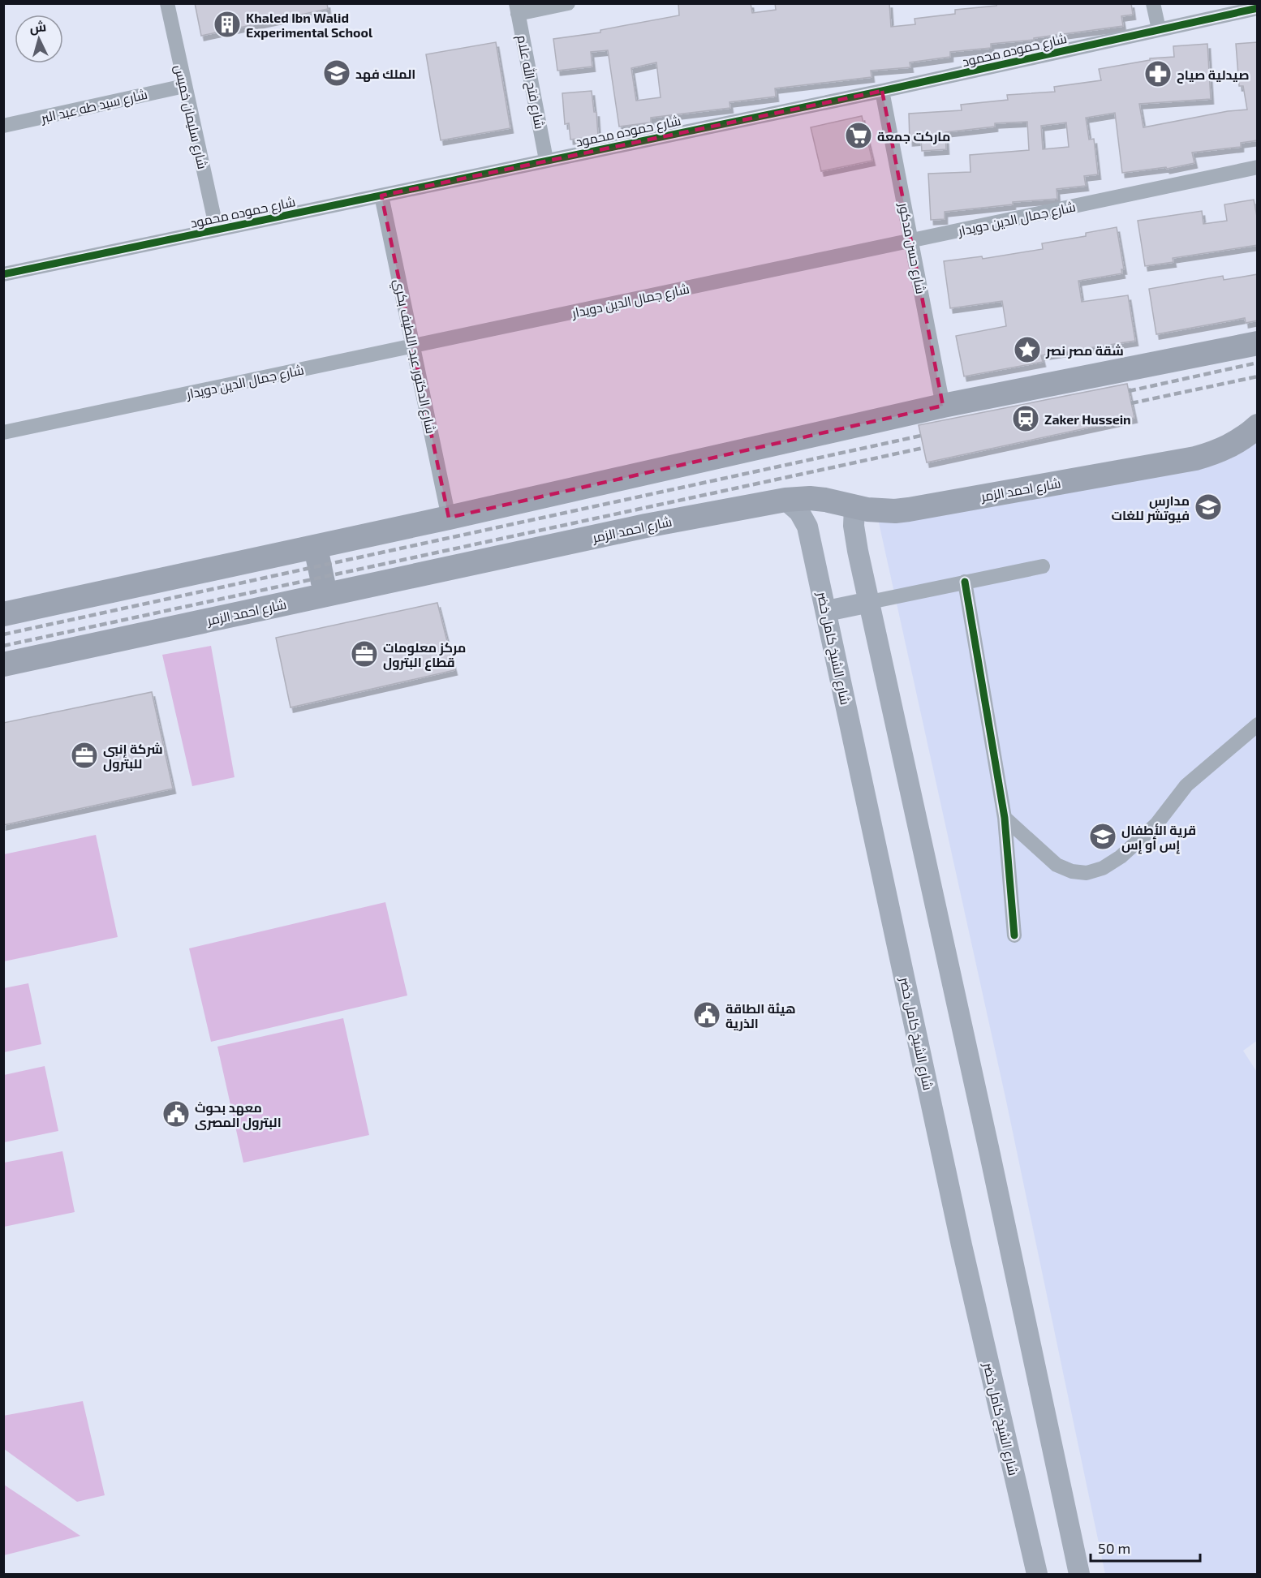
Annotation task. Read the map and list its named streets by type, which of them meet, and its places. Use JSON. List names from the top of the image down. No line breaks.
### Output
{"streets":{"main road":["شارع احمد الزمر","شارع الشيخ كامل خضر"],"street":["شارع حموده محمود","شارع فتح الله علام","شارع سيد طه عبد البر","شارع سليمان خميس","شارع جمال الدين دويدار","شارع حسن مدكور","شارع الدكتور عبد اللطيف بكري"]},"crossings":[["شارع حموده محمود","شارع فتح الله علام"],["شارع حموده محمود","شارع سليمان خميس"],["شارع حموده محمود","شارع حسن مدكور"],["شارع حموده محمود","شارع الدكتور عبد اللطيف بكري"],["شارع سيد طه عبد البر","شارع سليمان خميس"],["شارع جمال الدين دويدار","شارع حسن مدكور"],["شارع جمال الدين دويدار","شارع الدكتور عبد اللطيف بكري"],["شارع احمد الزمر","شارع الشيخ كامل خضر"]],"places":{"building":["Khaled Ibn Walid Experimental School"],"school or university":["الملك فهد","مدارس فيوتشر للغات","قرية الأطفال إس أو إس"],"pharmacy":["صيدلية صياح"],"supermarket":["ماركت جمعة"],"place":["شقة مصر نصر"],"station":["Zaker Hussein"],"office":["مركز معلومات قطاع البترول","شركة إنبى للبترول"],"public building":["هيئة الطاقة الذرية","معهد بحوث البترول المصرى"]},"scale_bar":"50 m","north":"top"}
